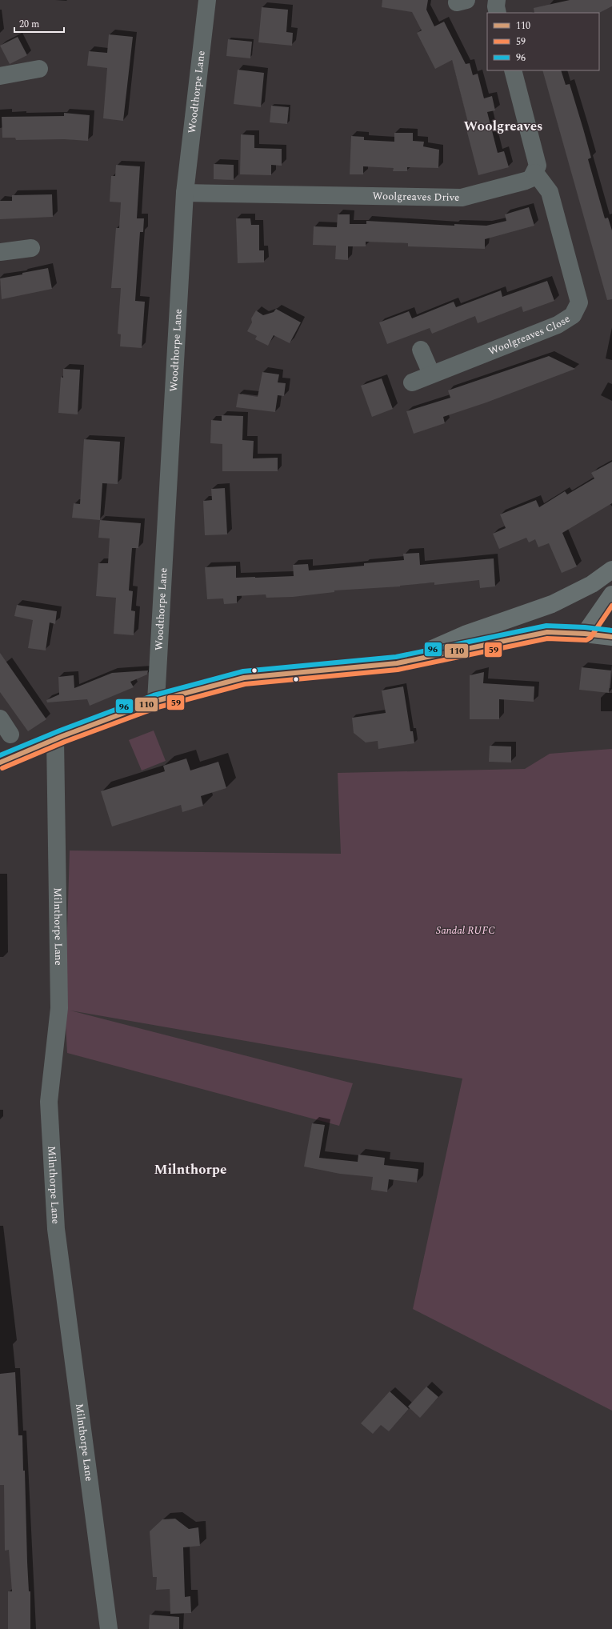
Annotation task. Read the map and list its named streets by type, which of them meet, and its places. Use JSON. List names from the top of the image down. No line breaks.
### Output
{"streets":{"street":["Woodthorpe Lane","Woolgreaves Drive","Woolgreaves Close","Milnthorpe Lane"]},"crossings":[["Woodthorpe Lane","Woolgreaves Drive"],["Woolgreaves Drive","Woolgreaves Close"]],"districts":["Woolgreaves","Milnthorpe"],"parks":["Sandal RUFC"],"lines":["transit line 59","transit line 96","transit line 110"],"legend":["110","59","96"],"scale_bar":"20 m"}
